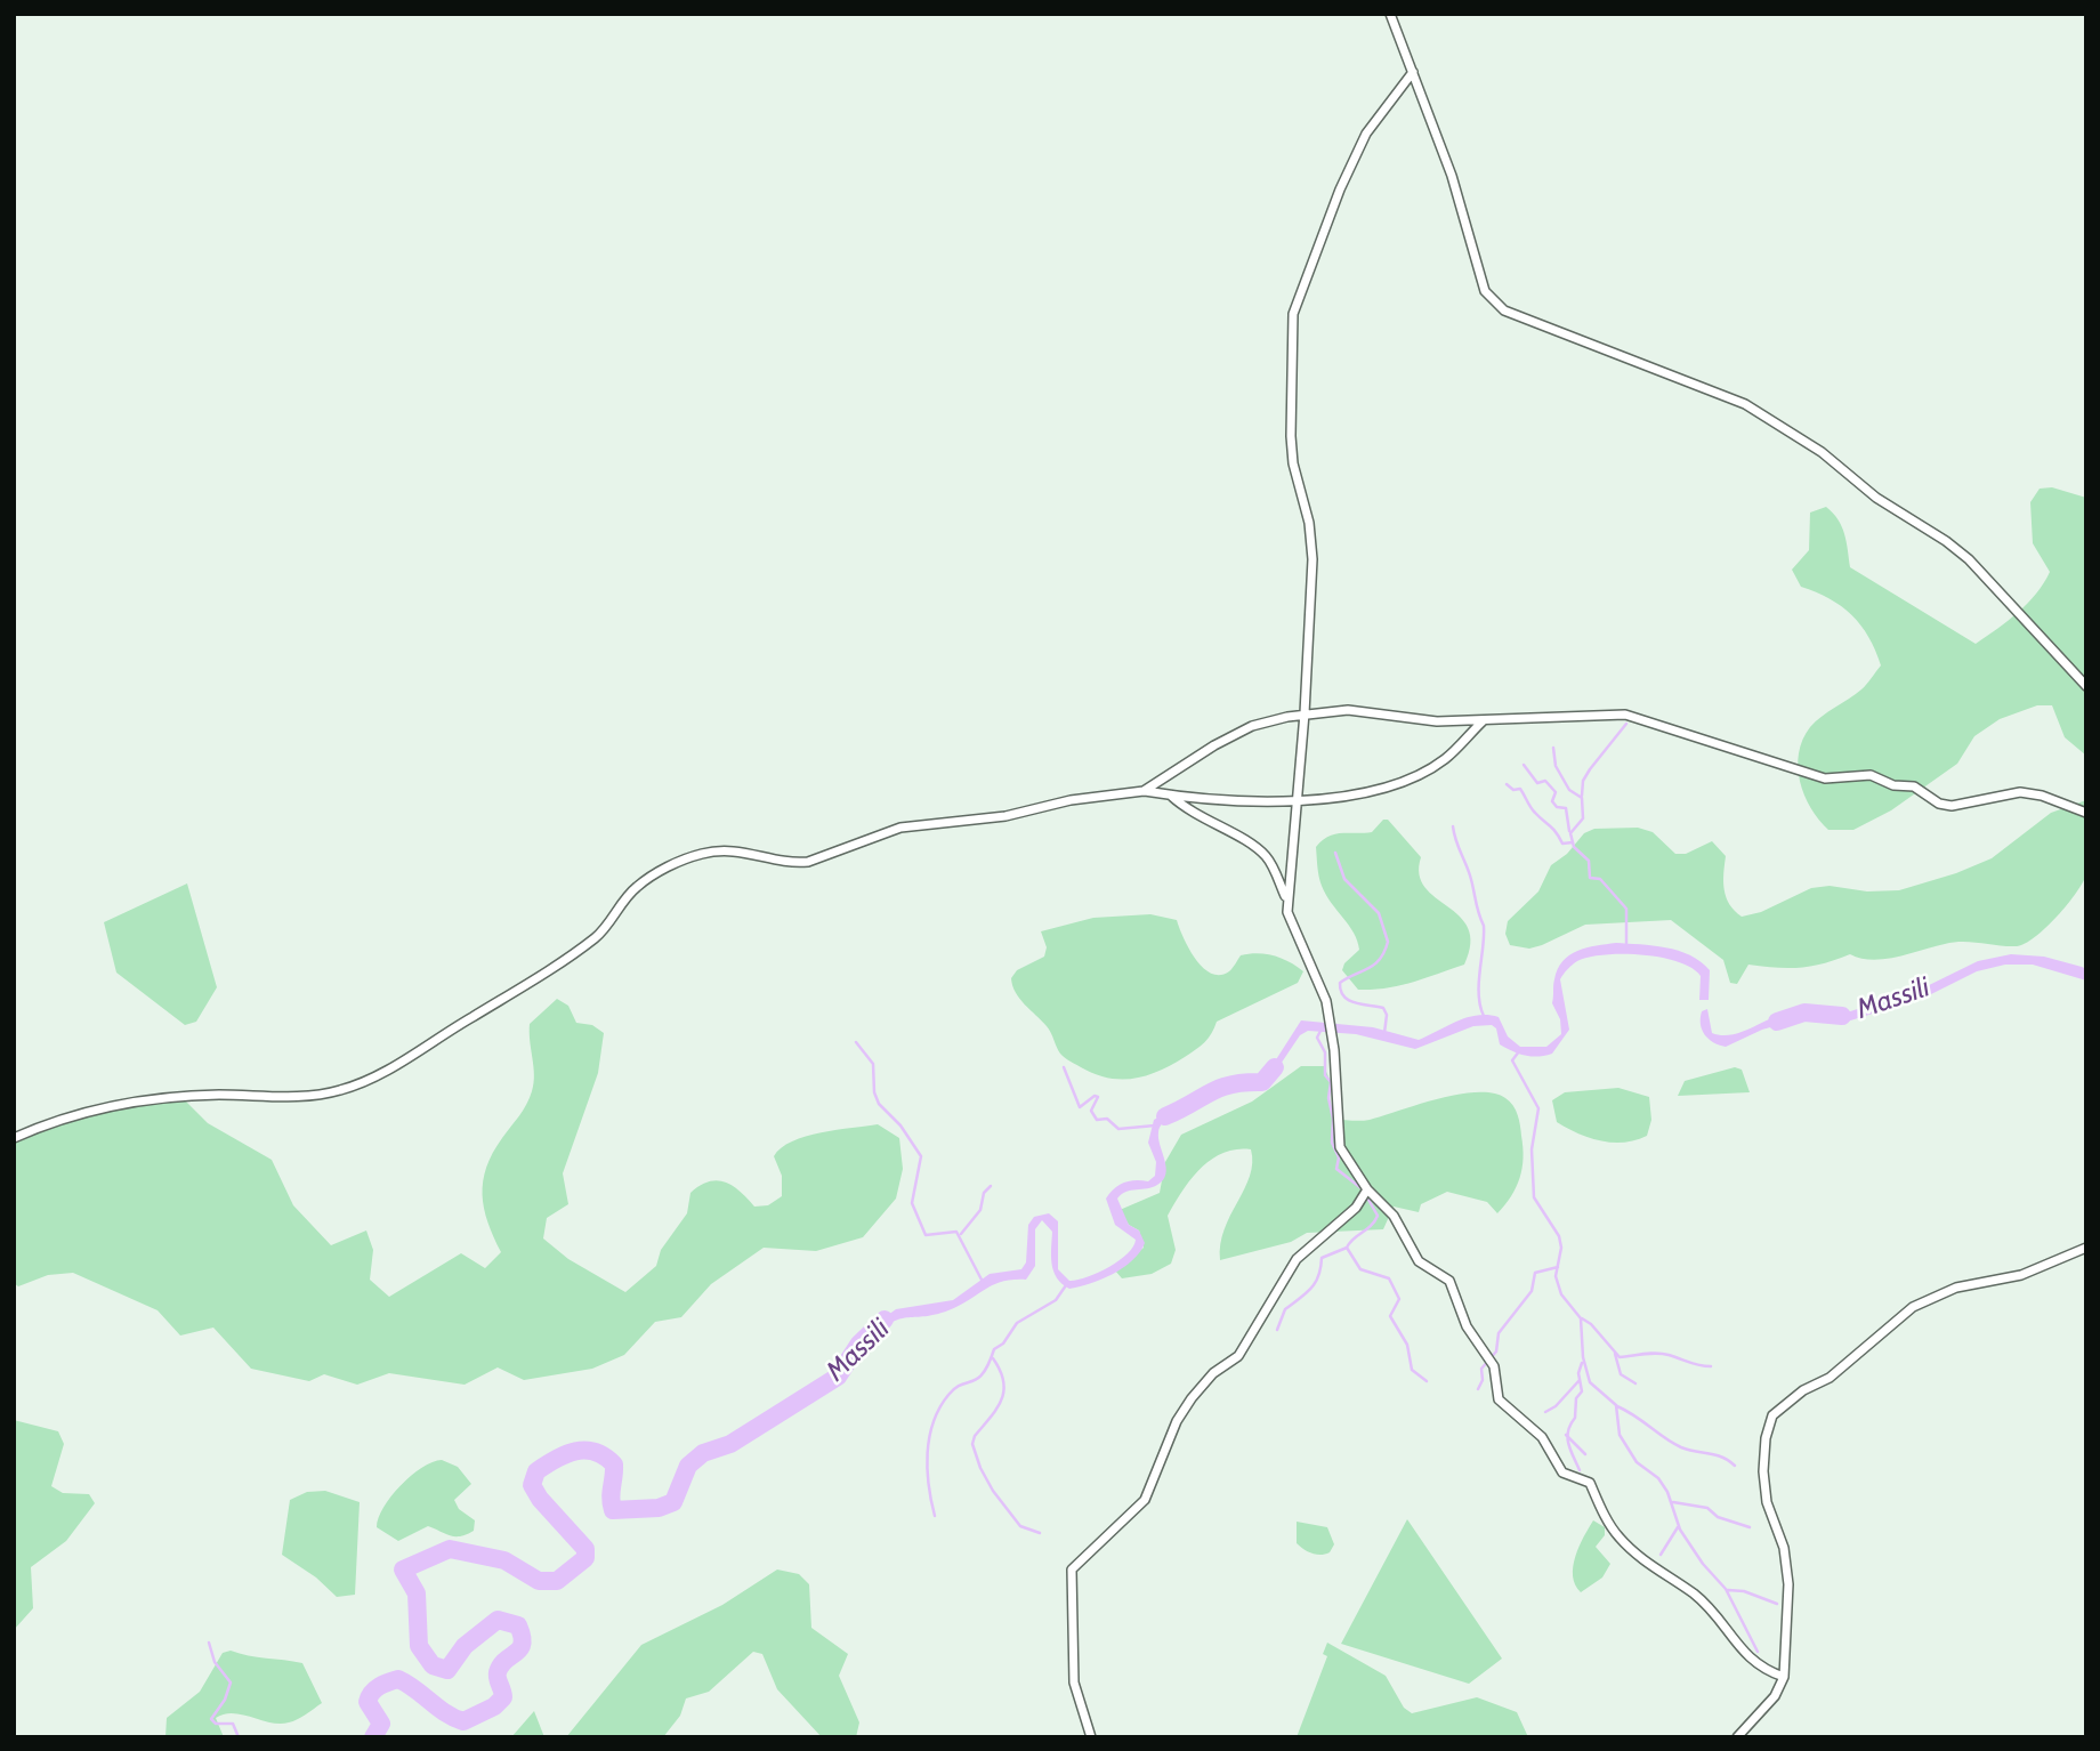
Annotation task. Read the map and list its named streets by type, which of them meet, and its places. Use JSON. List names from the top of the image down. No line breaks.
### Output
{"water":["Massili"]}
